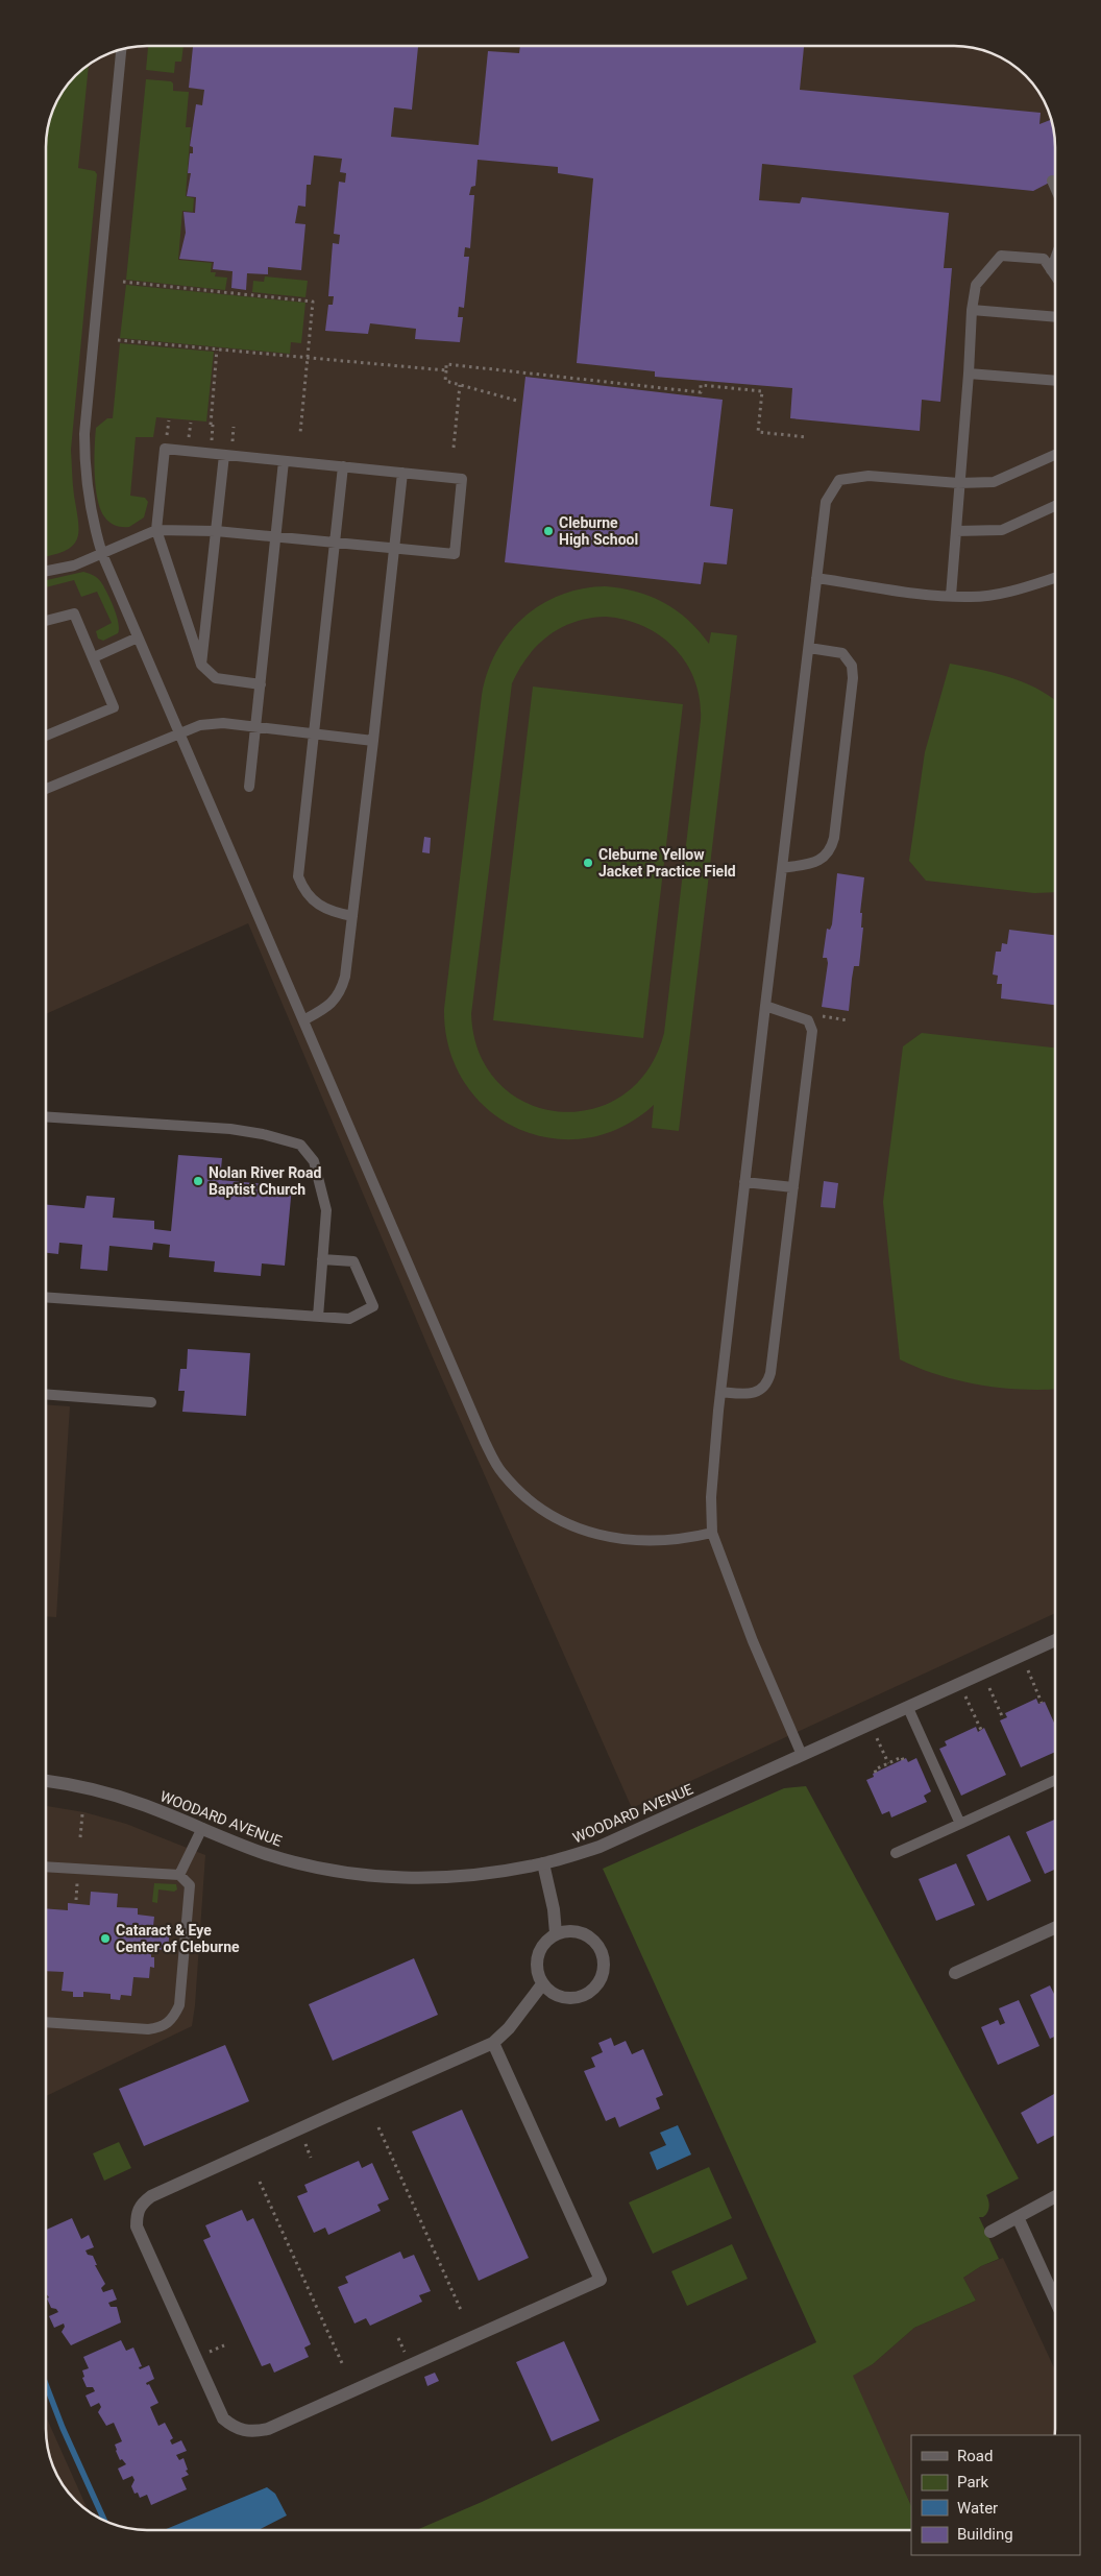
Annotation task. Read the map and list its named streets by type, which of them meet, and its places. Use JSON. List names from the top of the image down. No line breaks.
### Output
{"streets":{"street":["WOODARD AVENUE"]},"places":["Cleburne High School","Cleburne Yellow Jacket Practice Field","Nolan River Road Baptist Church","Cataract & Eye Center of Cleburne"],"legend":["Road","Park","Water","Building"]}
